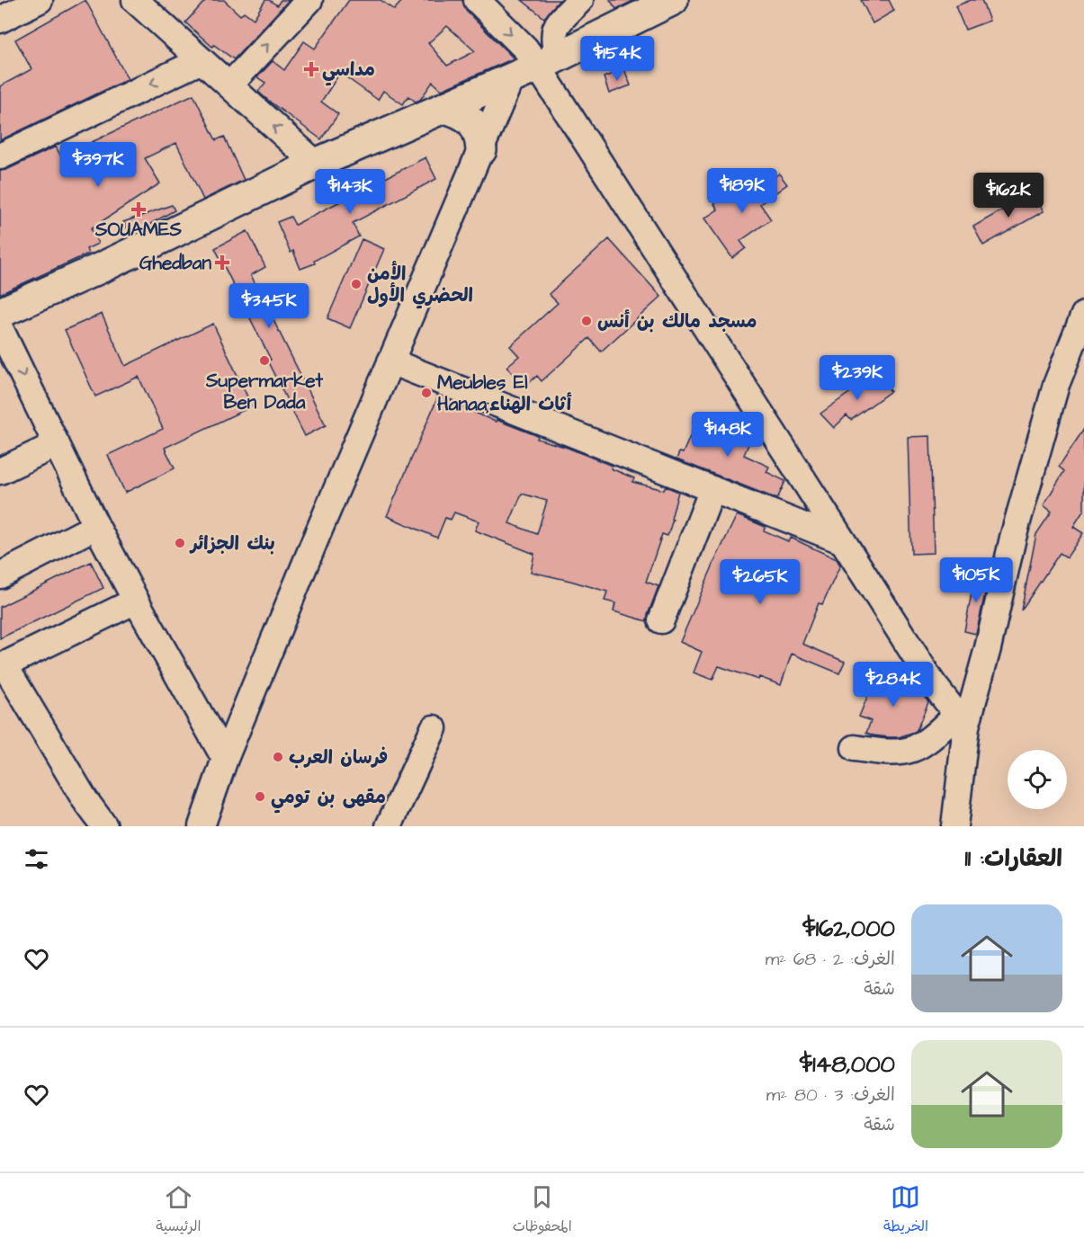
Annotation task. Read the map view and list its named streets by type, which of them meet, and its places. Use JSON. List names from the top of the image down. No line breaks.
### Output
{"places":{"health":["مداسي","SOUAMES","Ghedban"],"other":["الأمن الحضري الأول","مسجد مالك بن أنس","Supermarket Ben Dada","Meubles El Hanaa;أثاث الهناء","بنك الجزائر","فرسان العرب","مقهى بن تومي"]},"page":{"price":["$154K","$397K","$189K","$143K","$162K","$345K","$239K","$148K","$105K","$265K","$284K"],"heading":"العقارات: 11","list":[{"name":"$162,000","note":"الغرف: 2 · 68 m² · شقة"},{"name":"$148,000","note":"الغرف: 3 · 80 m² · شقة"}],"tabs":["الخريطة","المحفوظات","الرئيسية"]}}
